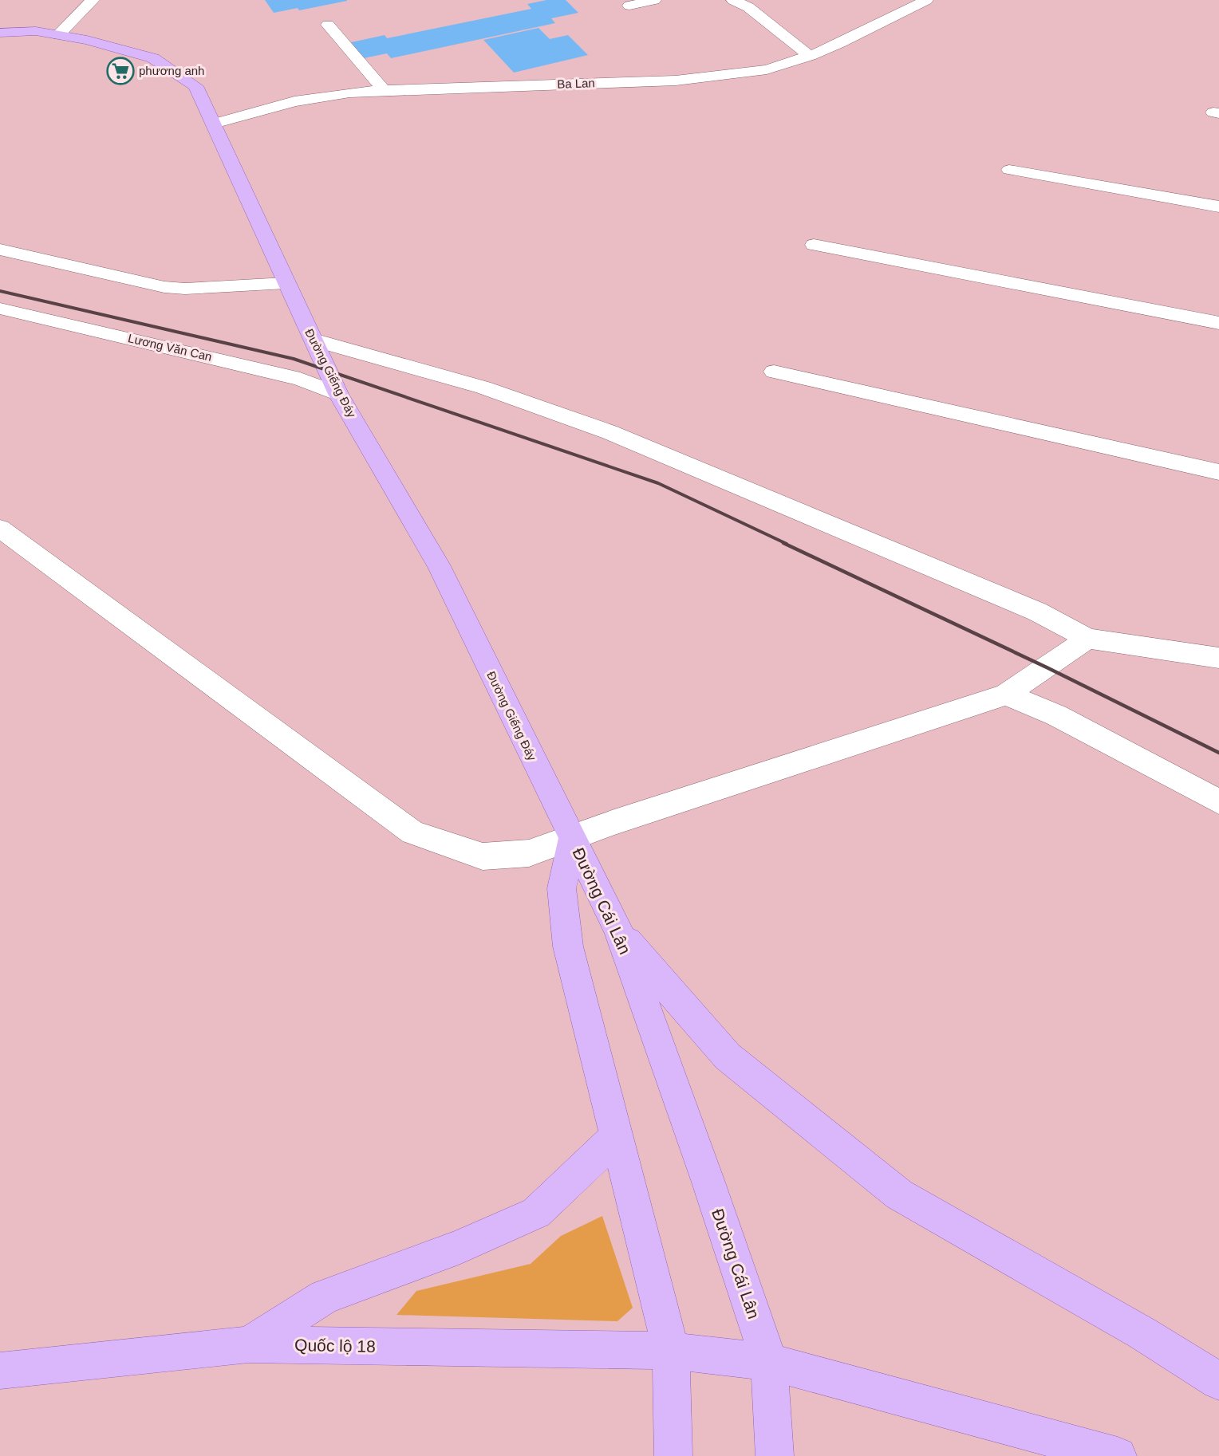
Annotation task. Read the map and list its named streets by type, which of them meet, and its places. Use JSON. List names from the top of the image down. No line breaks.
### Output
{"streets":{"main road":["Đường Giếng Đáy","Đường Cái Lân","Quốc lộ 18"],"street":["Ba Lan","Lương Văn Can"]},"crossings":[["Ba Lan","Đường Giếng Đáy"],["Lương Văn Can","Đường Giếng Đáy"],["Đường Giếng Đáy","Đường Cái Lân"],["Đường Cái Lân","Quốc lộ 18"]],"places":{"supermarket":["phương anh"]}}
